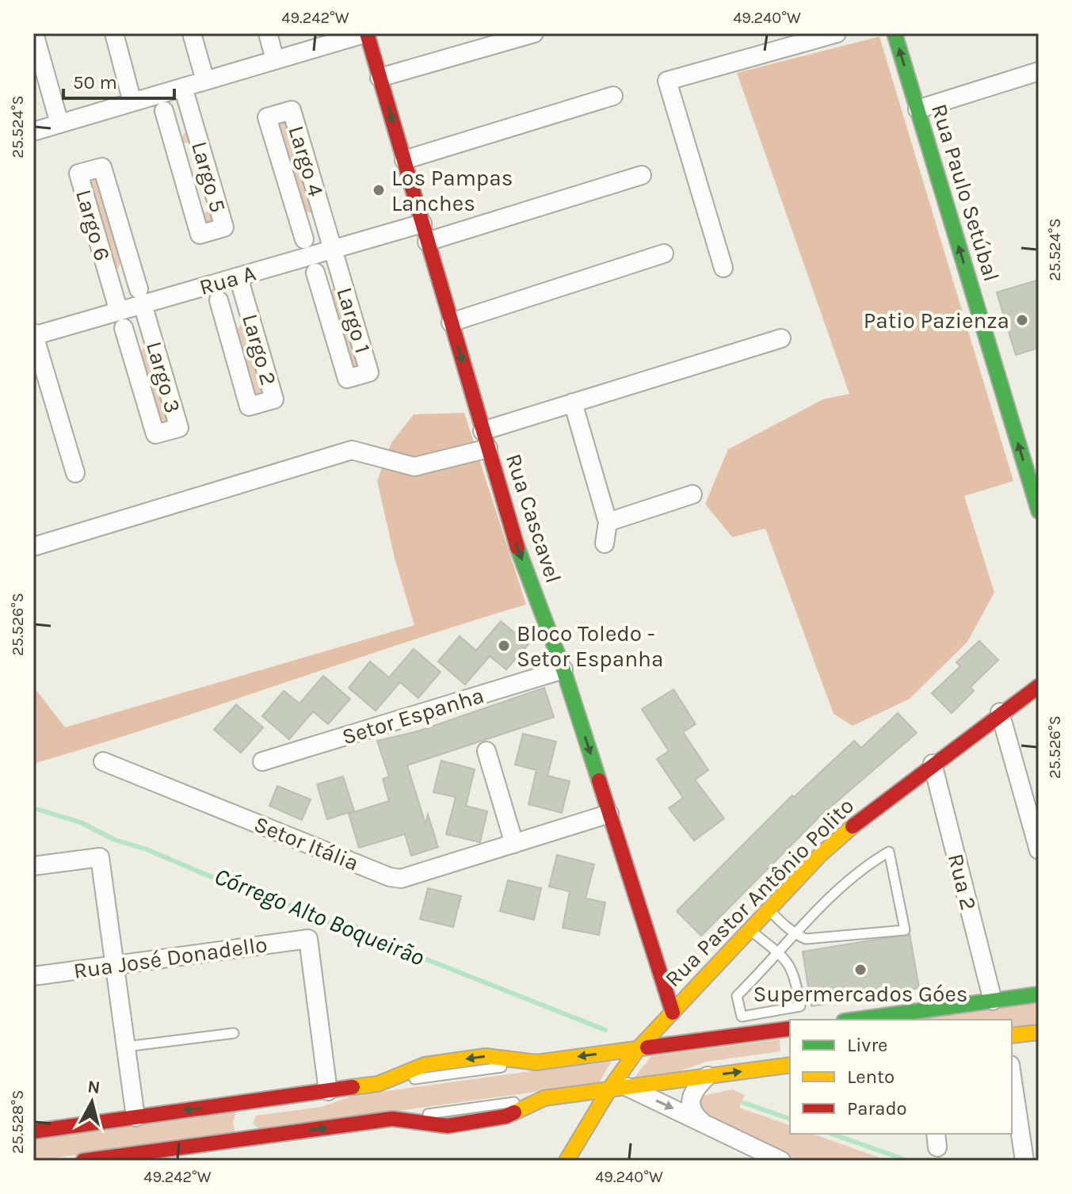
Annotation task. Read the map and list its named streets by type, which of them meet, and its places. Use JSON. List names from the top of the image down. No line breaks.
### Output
{"streets":{"main road":["Rua Paulo Setúbal","Rua Cascavel","Rua Pastor Antônio Polito"],"street":["Largo 4","Largo 5","Largo 6","Rua A","Largo 1","Largo 2","Largo 3","Setor Espanha","Setor Itália","Rua 2","Rua José Donadello"]},"crossings":[["Largo 4","Rua A"],["Largo 4","Largo 1"],["Largo 6","Rua A"],["Largo 6","Largo 3"],["Rua A","Largo 1"],["Rua A","Largo 2"],["Rua A","Largo 3"],["Rua A","Rua Cascavel"],["Rua Cascavel","Setor Espanha"],["Rua Cascavel","Setor Itália"],["Rua Cascavel","Rua Pastor Antônio Polito"],["Rua 2","Rua Pastor Antônio Polito"]],"one_way":["Rua Paulo Setúbal","Rua Cascavel"],"water":["Córrego Alto Boqueirão"],"places":["Los Pampas Lanches","Patio Pazienza","Bloco Toledo - Setor Espanha","Supermercados Góes"],"legend":["Livre","Lento","Parado"],"scale_bar":"50 m","north":"top","coordinates":["49.242°W","49.240°W","25.524°S","25.526°S","25.528°S"]}
